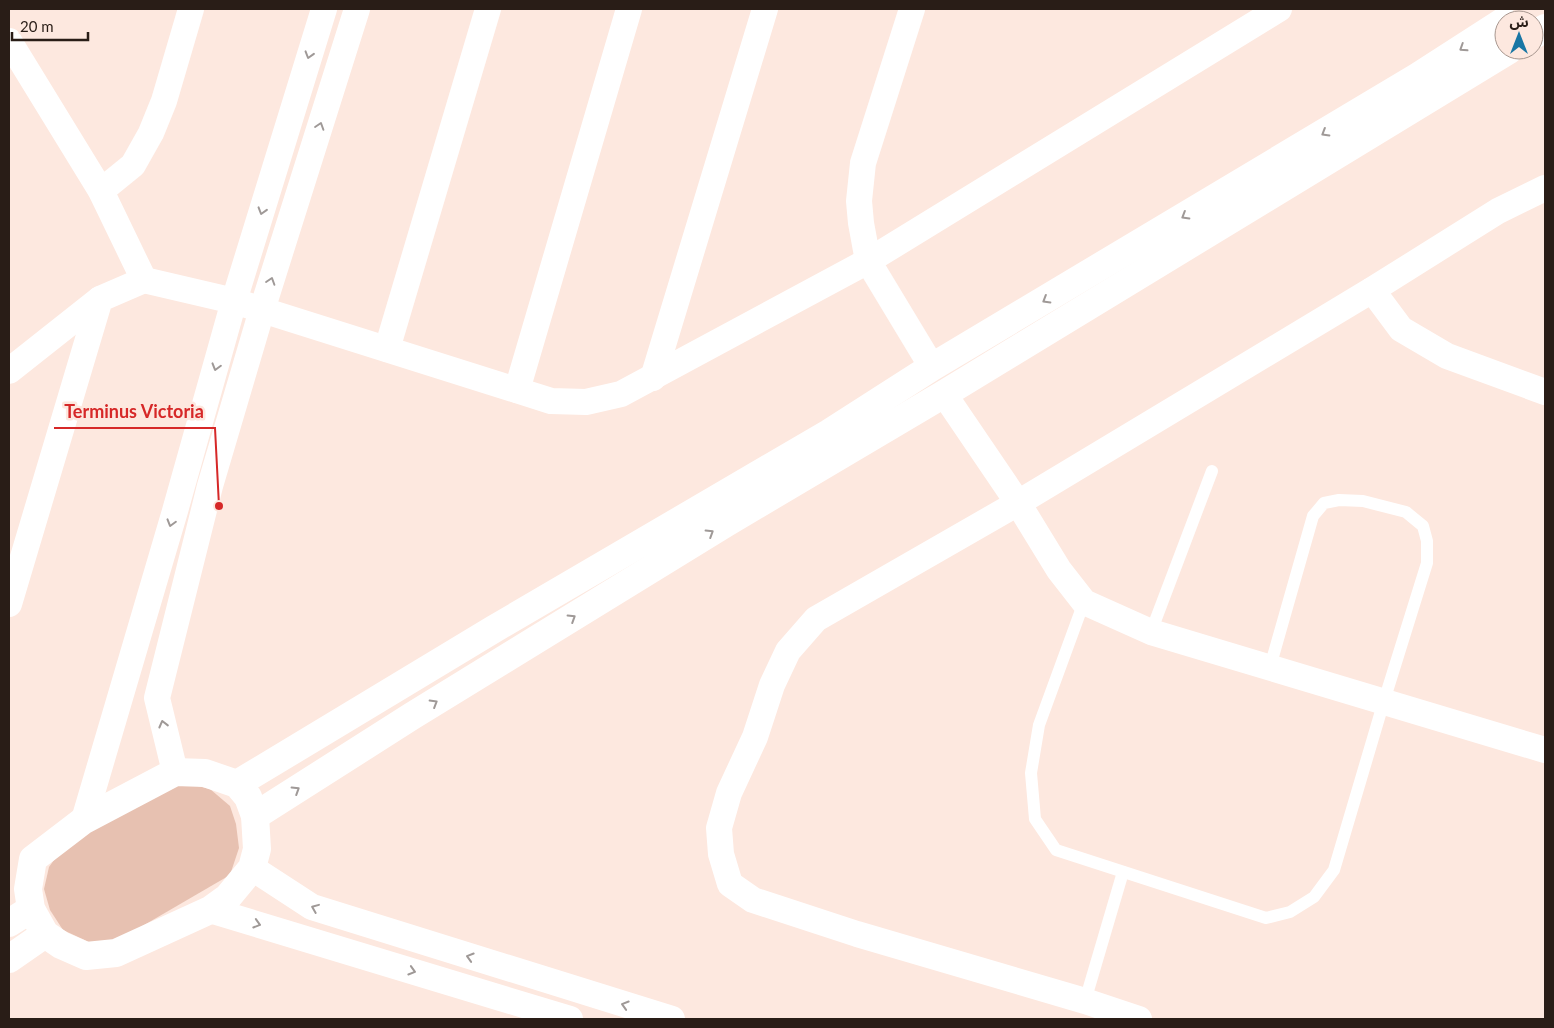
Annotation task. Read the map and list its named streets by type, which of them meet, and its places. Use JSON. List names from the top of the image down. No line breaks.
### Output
{"places":["Terminus Victoria"],"scale_bar":"20 m","north":"top"}
